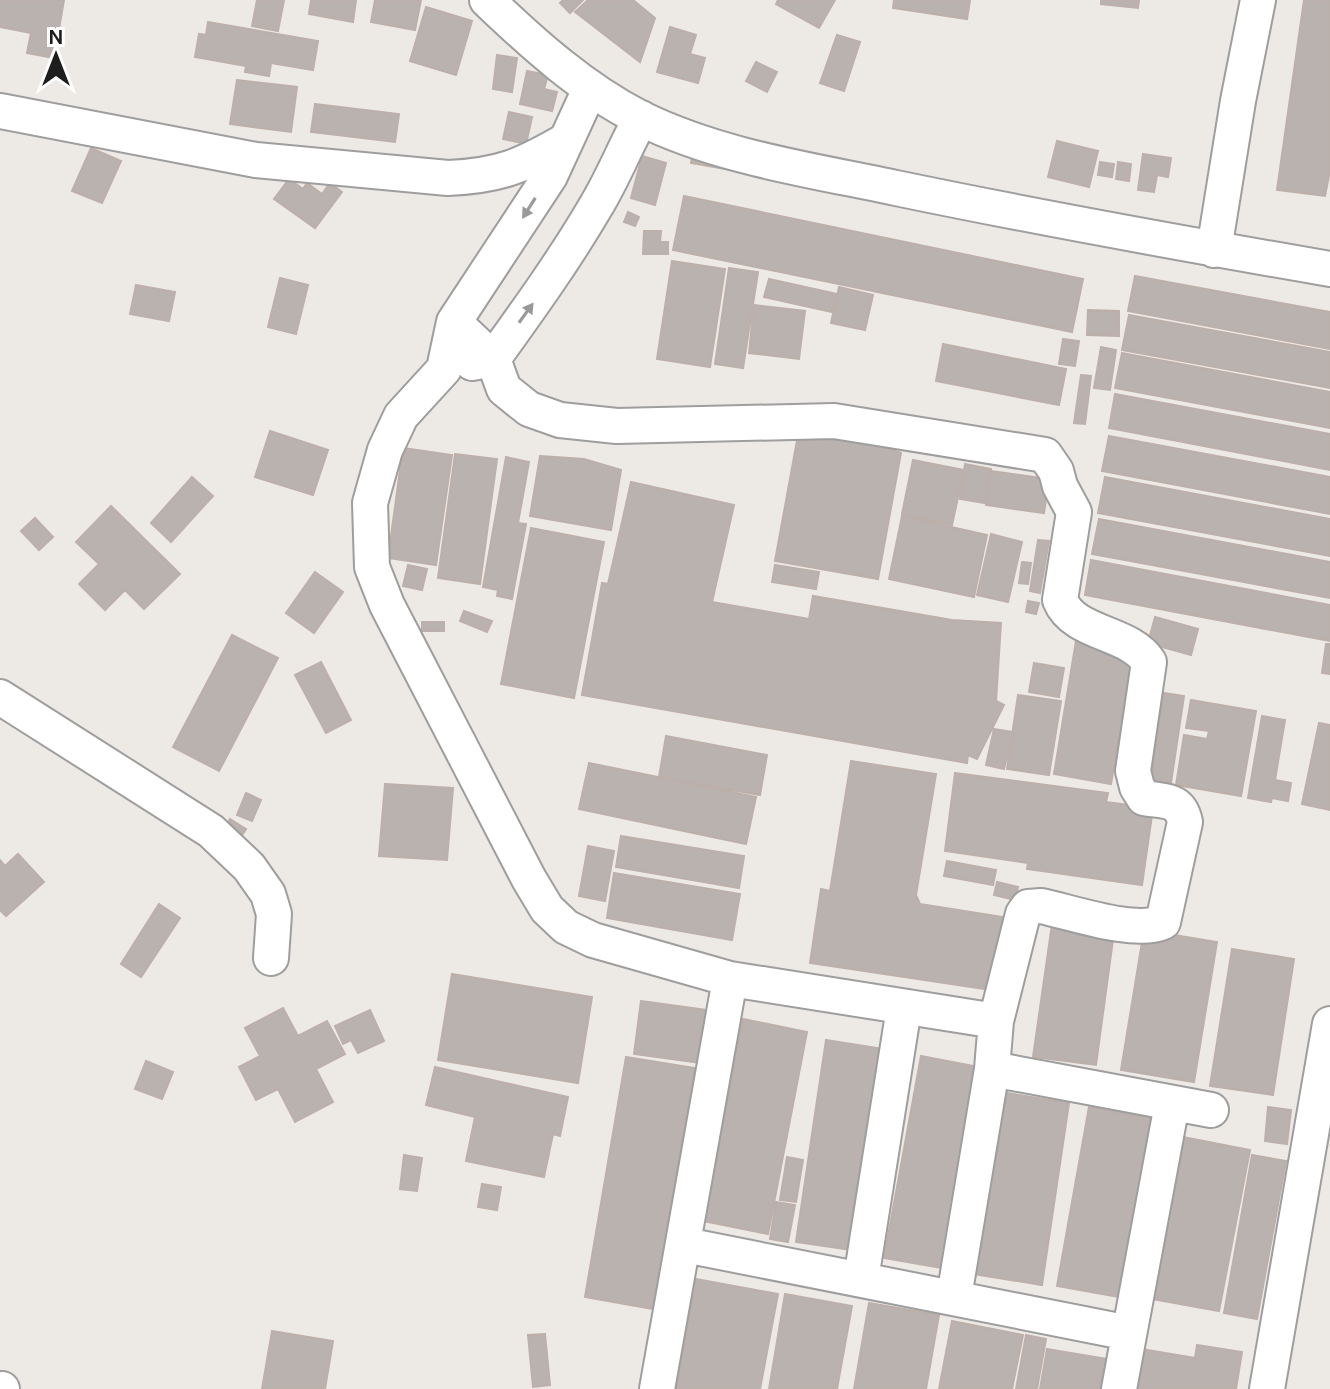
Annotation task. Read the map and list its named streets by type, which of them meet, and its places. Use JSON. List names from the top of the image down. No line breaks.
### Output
{"north":"top"}
